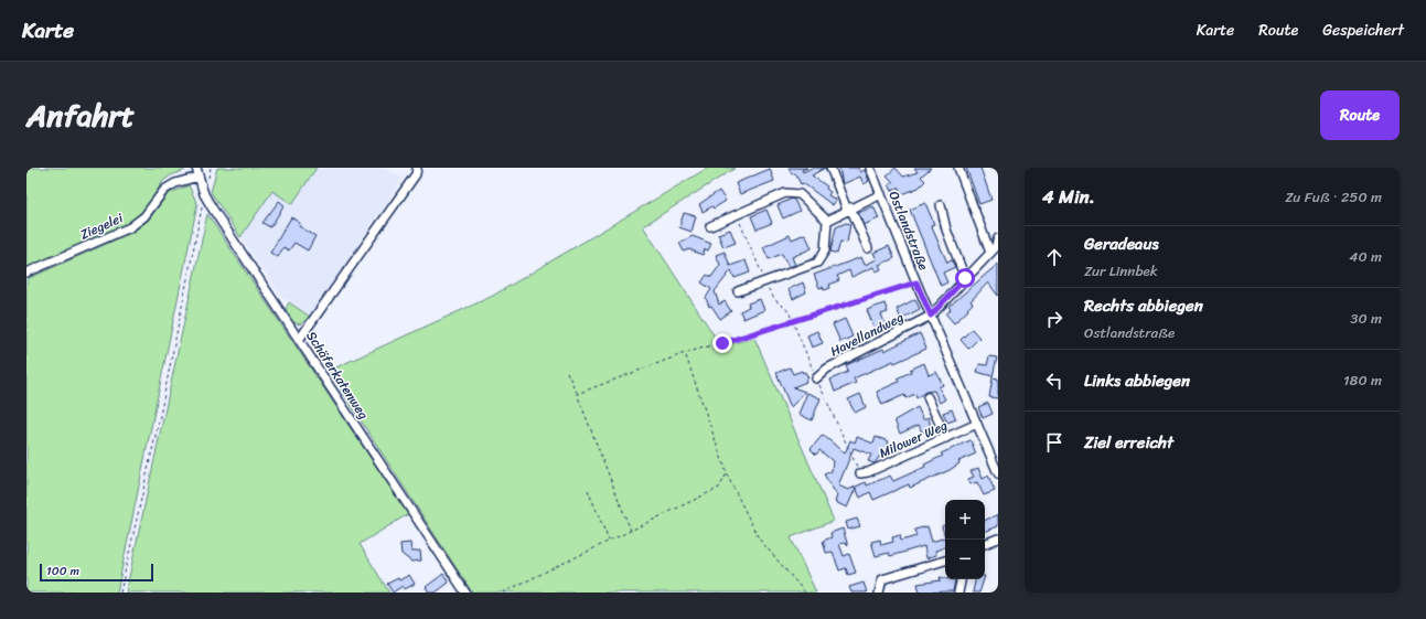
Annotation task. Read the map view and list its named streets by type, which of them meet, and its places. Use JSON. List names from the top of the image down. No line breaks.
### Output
{"streets":{"street":["Ziegelei","Ostlandstraße","Havellandweg","Schäferkatenweg","Milower Weg"]},"crossings":[["Ziegelei","Schäferkatenweg"],["Ostlandstraße","Havellandweg"],["Ostlandstraße","Milower Weg"]],"scale_bar":"100 m","page":{"header":"Karte","nav":["Karte","Route","Gespeichert"],"title":"Anfahrt","buttons":"Route","heading":["4 Min.","Zu Fuß · 250 m"],"list":[["Geradeaus","Zur Linnbek","40 m"],["Rechts abbiegen","Ostlandstraße","30 m"],["Links abbiegen","180 m"],"Ziel erreicht"],"map_buttons":["+","−"],"scale":"100 m"}}
